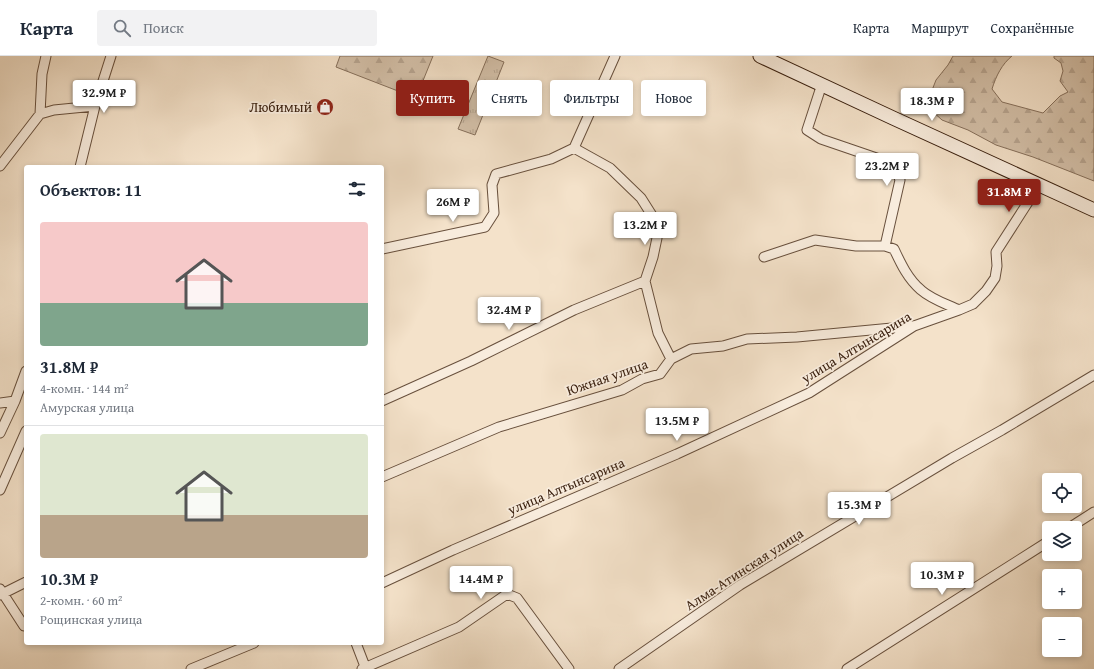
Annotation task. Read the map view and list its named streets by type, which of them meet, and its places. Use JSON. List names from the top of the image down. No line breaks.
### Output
{"streets":{"street":["улица Алтынсарина","Южная улица","Алма-Атинская улица"]},"crossings":[["улица Алтынсарина","Южная улица"]],"places":{"shop":["Любимый"]},"page":{"header":"Карта","search":"Поиск","nav":["Карта","Маршрут","Сохранённые"],"price":["32.9M ₽","18.3M ₽","23.2M ₽","31.8M ₽","26M ₽","13.2M ₽","32.4M ₽","13.5M ₽","15.3M ₽","10.3M ₽","14.4M ₽"],"chip":["Купить","Снять","Фильтры","Новое"],"heading":"Объектов: 11","list":[{"name":"31.8M ₽","note":"4-комн. · 144 m² · Амурская улица"},{"name":"10.3M ₽","note":"2-комн. · 60 m² · Рощинская улица"}],"map_buttons":["+","−"]}}
